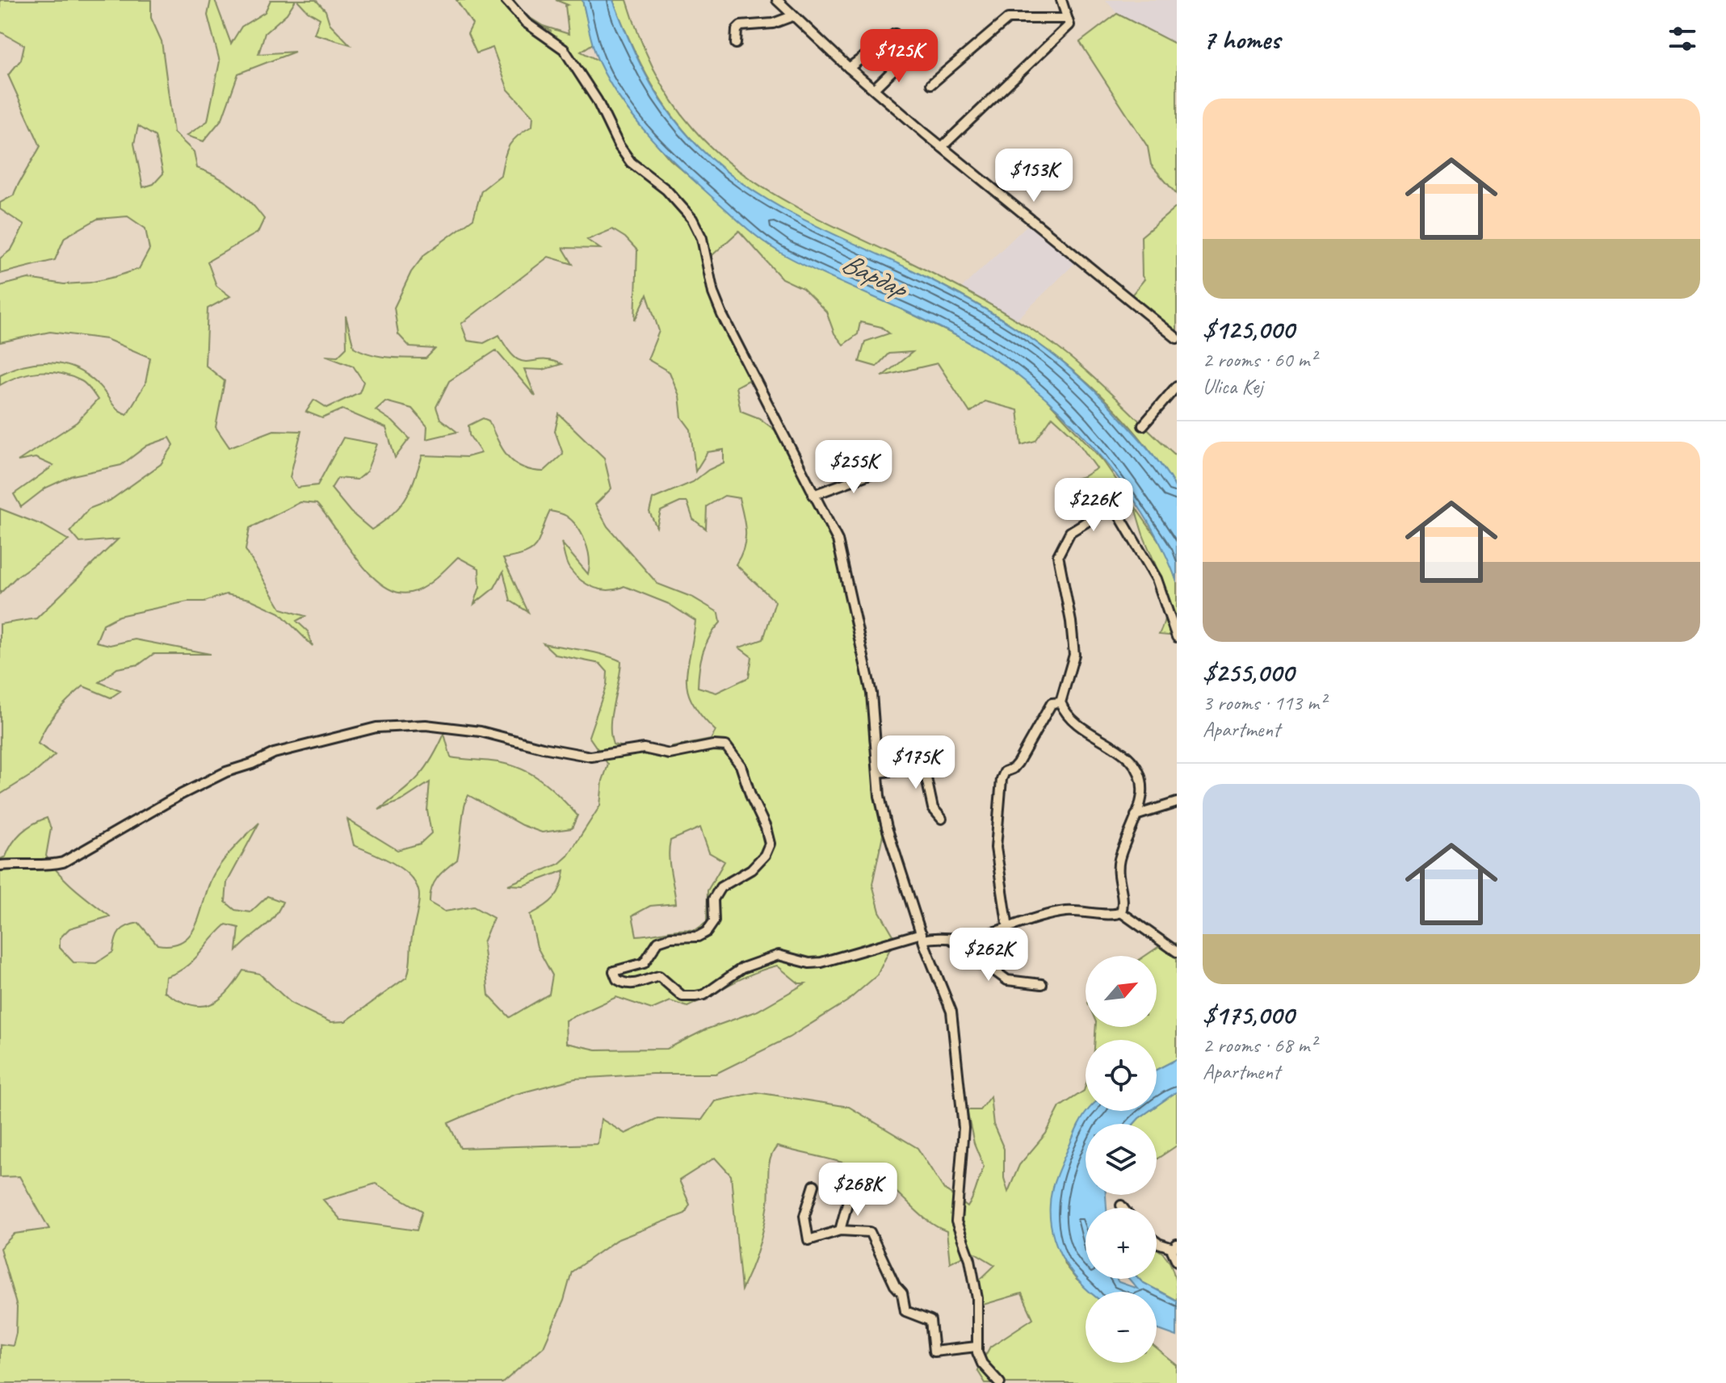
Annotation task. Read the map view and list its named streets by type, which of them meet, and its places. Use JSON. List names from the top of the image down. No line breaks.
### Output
{"water":["Вардар"],"north":"top right","page":{"heading":"7 homes","price":["$125K","$153K","$255K","$226K","$175K","$262K","$268K"],"list":[{"name":"$125,000","note":"2 rooms · 60 m² · Ulica Kej"},{"name":"$255,000","note":"3 rooms · 113 m² · Apartment"},{"name":"$175,000","note":"2 rooms · 68 m² · Apartment"}],"map_buttons":["+","−"]}}
